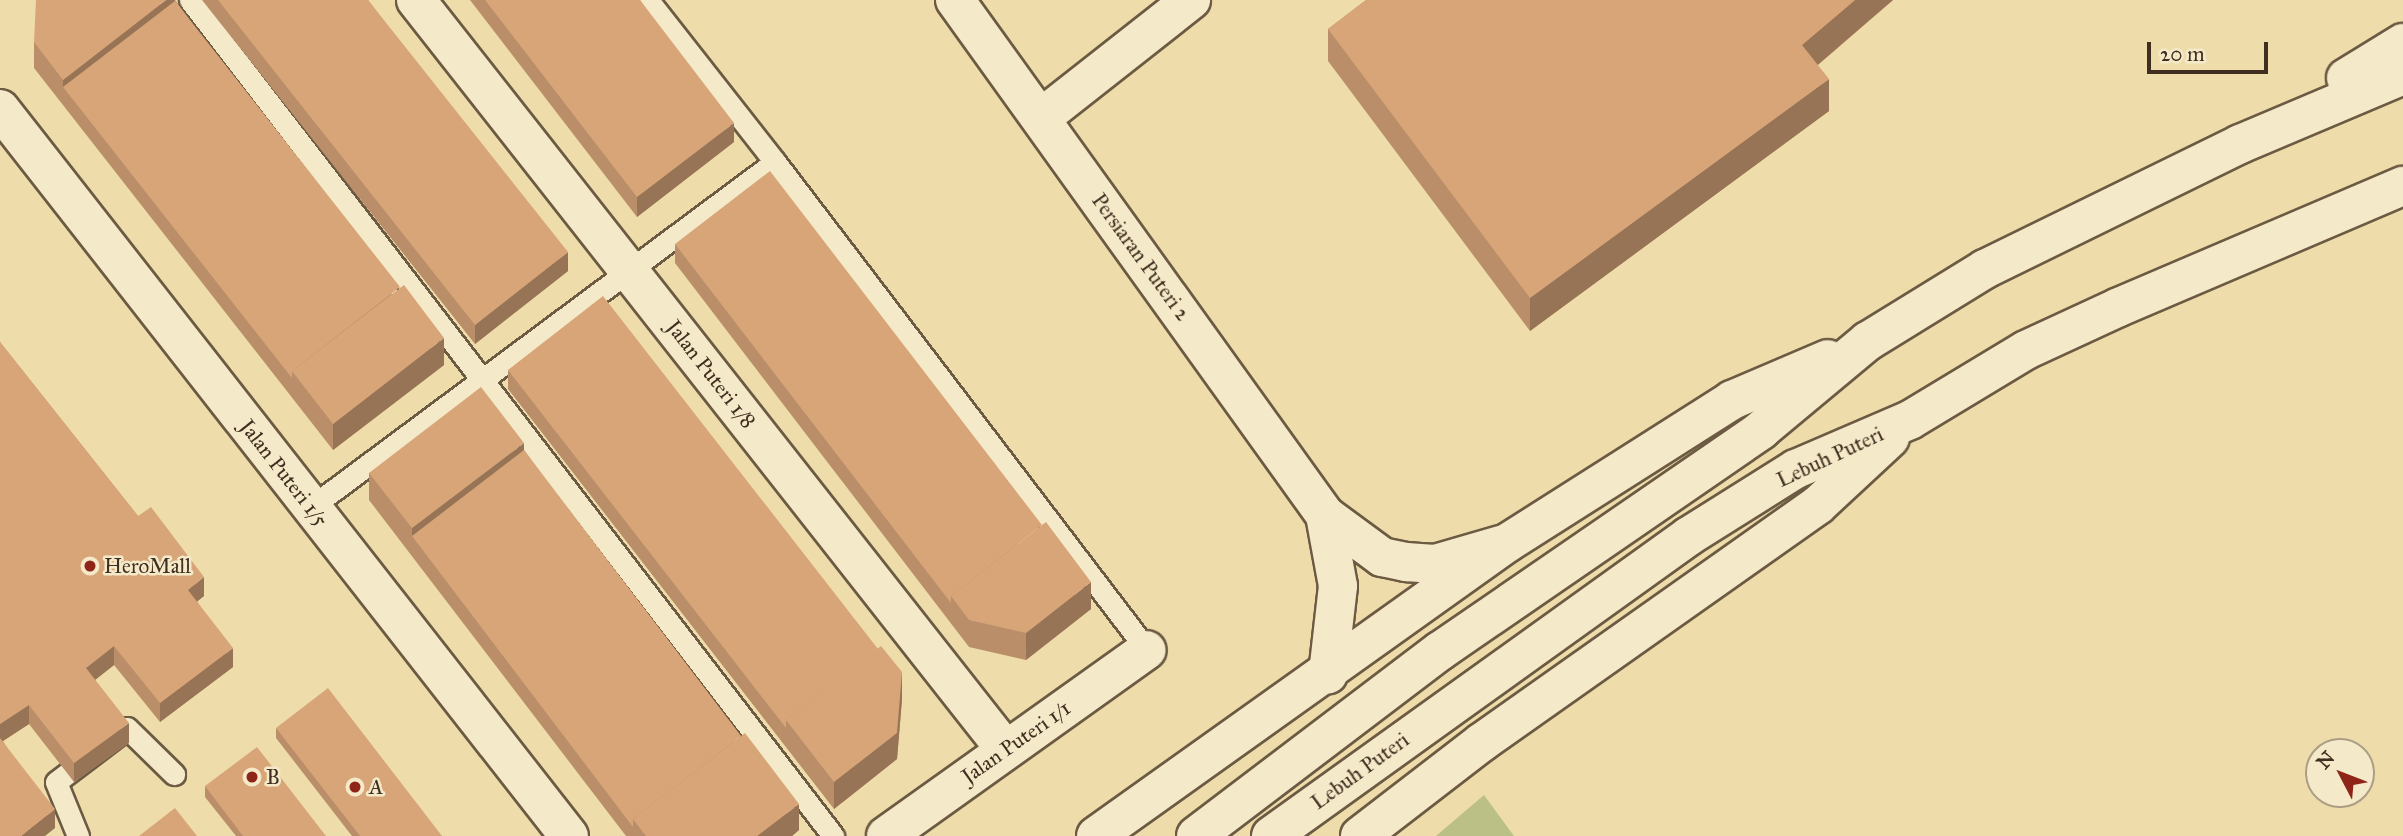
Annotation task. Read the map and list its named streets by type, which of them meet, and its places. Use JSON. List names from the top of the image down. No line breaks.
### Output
{"streets":{"main road":["Persiaran Puteri 2","Jalan Puteri 1/8","Lebuh Puteri","Jalan Puteri 1/5","Jalan Puteri 1/1"]},"crossings":[["Jalan Puteri 1/8","Jalan Puteri 1/1"]],"places":["HeroMall","B","A"],"scale_bar":"20 m","north":"top left"}
